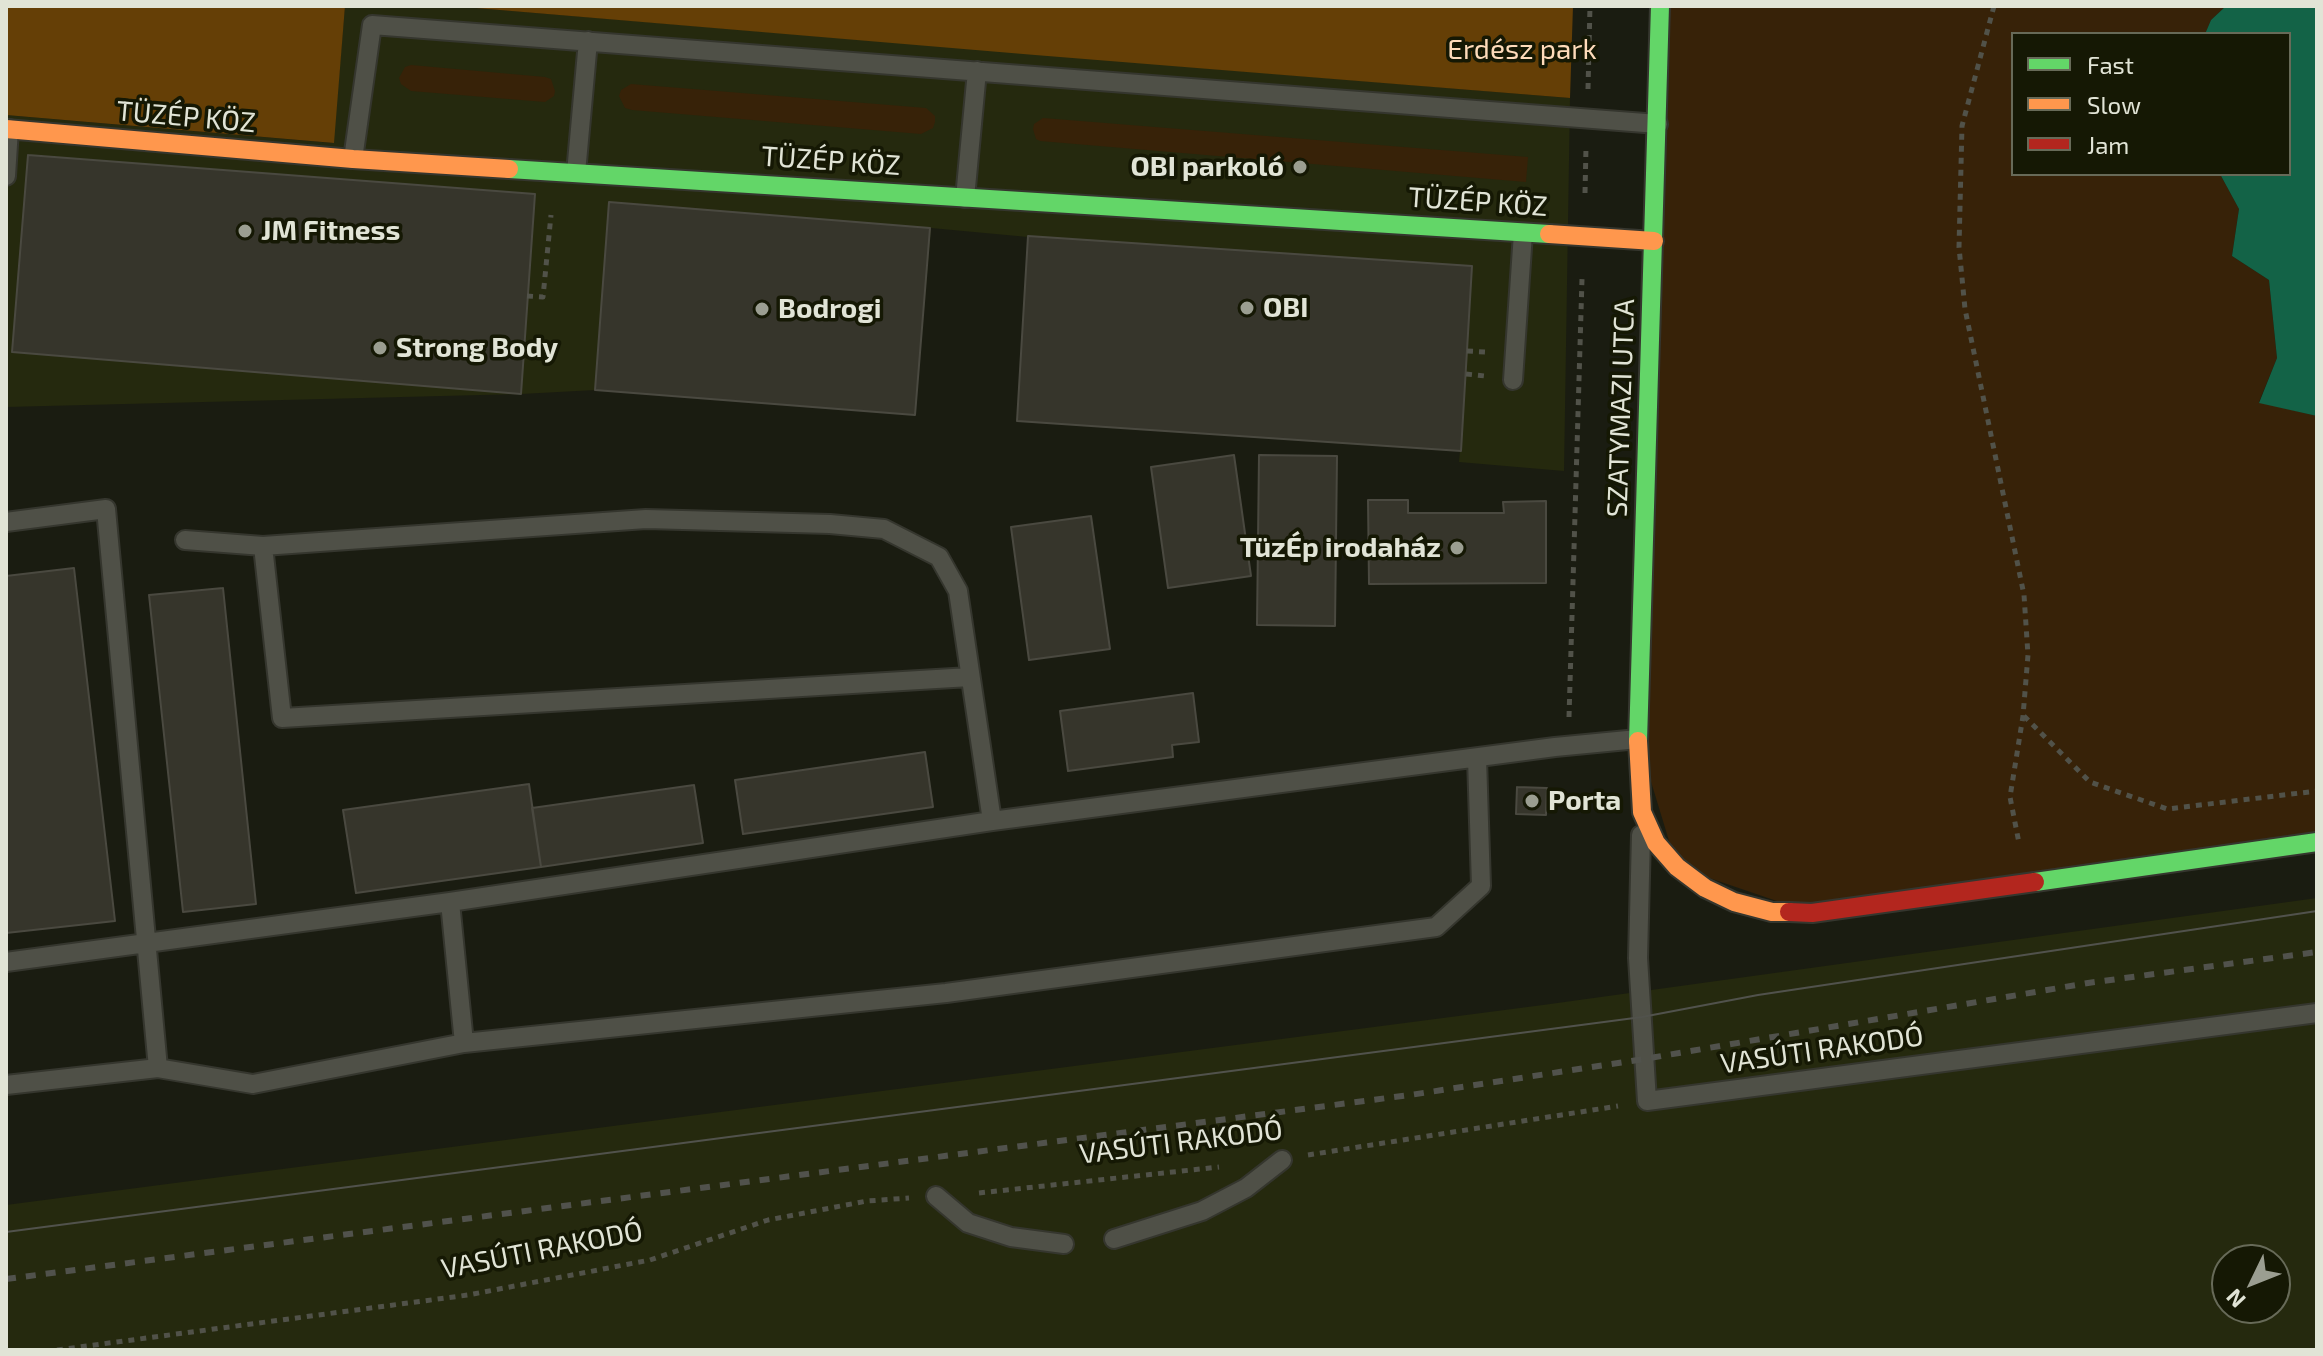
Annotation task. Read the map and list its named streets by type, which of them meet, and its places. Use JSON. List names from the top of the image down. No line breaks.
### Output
{"streets":{"street":["TÜZÉP KÖZ","SZATYMAZI UTCA"],"lane":["VASÚTI RAKODÓ"]},"crossings":[["TÜZÉP KÖZ","SZATYMAZI UTCA"]],"parks":["Erdész park"],"places":["OBI parkoló","JM Fitness","OBI","Bodrogi","Strong Body","TüzÉp irodaház","Porta"],"legend":["Fast","Slow","Jam"],"north":"bottom left"}
